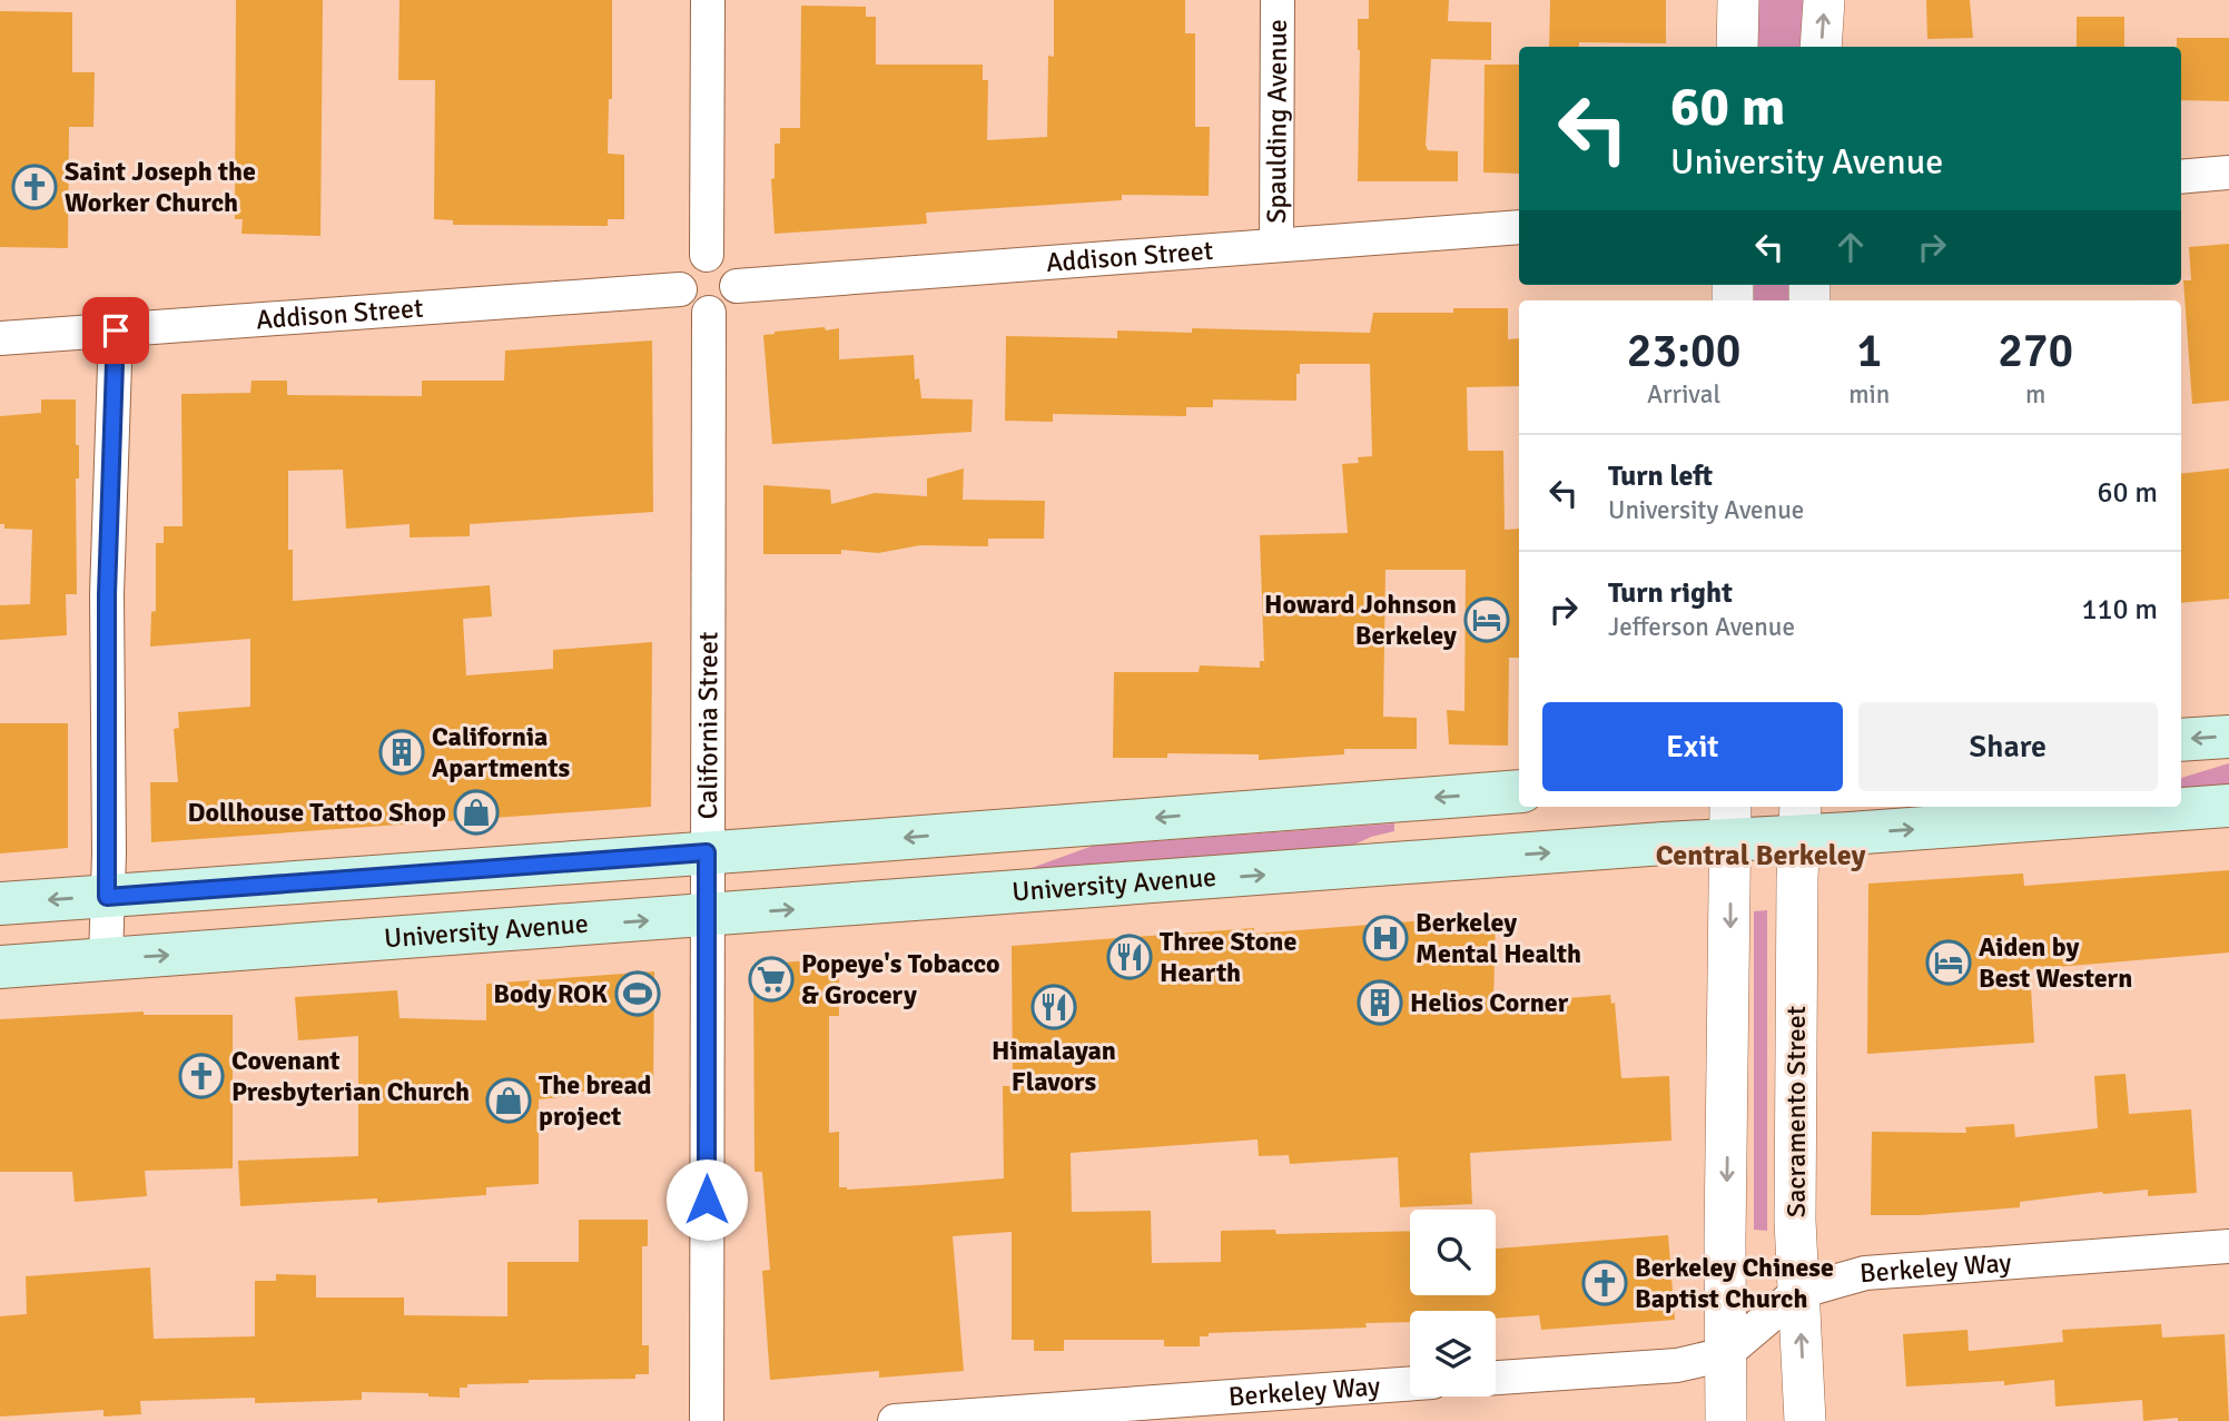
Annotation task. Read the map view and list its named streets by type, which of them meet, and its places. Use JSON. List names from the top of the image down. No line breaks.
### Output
{"streets":{"main road":["University Avenue"],"street":["Spaulding Avenue","Addison Street","California Street","Sacramento Street","Berkeley Way"]},"crossings":[["Spaulding Avenue","Addison Street"],["Addison Street","California Street"],["California Street","University Avenue"],["University Avenue","Sacramento Street"],["Sacramento Street","Berkeley Way"]],"districts":["Central Berkeley"],"places":{"church":["Saint Joseph the Worker Church","Covenant Presbyterian Church","Berkeley Chinese Baptist Church"],"hotel":["Howard Johnson Berkeley","Aiden by Best Western"],"building":["California Apartments","Helios Corner"],"shop":["Dollhouse Tattoo Shop","The bread project"],"hospital":["Berkeley Mental Health"],"restaurant":["Three Stone Hearth","Himalayan Flavors"],"supermarket":["Popeye's Tobacco & Grocery"],"sports":["Body ROK"]},"page":{"turn":["60 m","University Avenue"],"eta":["23:00","Arrival","1","min","270","m"],"list":[{"name":"Turn left","note":"University Avenue","value":"60 m"},{"name":"Turn right","note":"Jefferson Avenue","value":"110 m"}],"buttons":["Exit","Share"]}}
